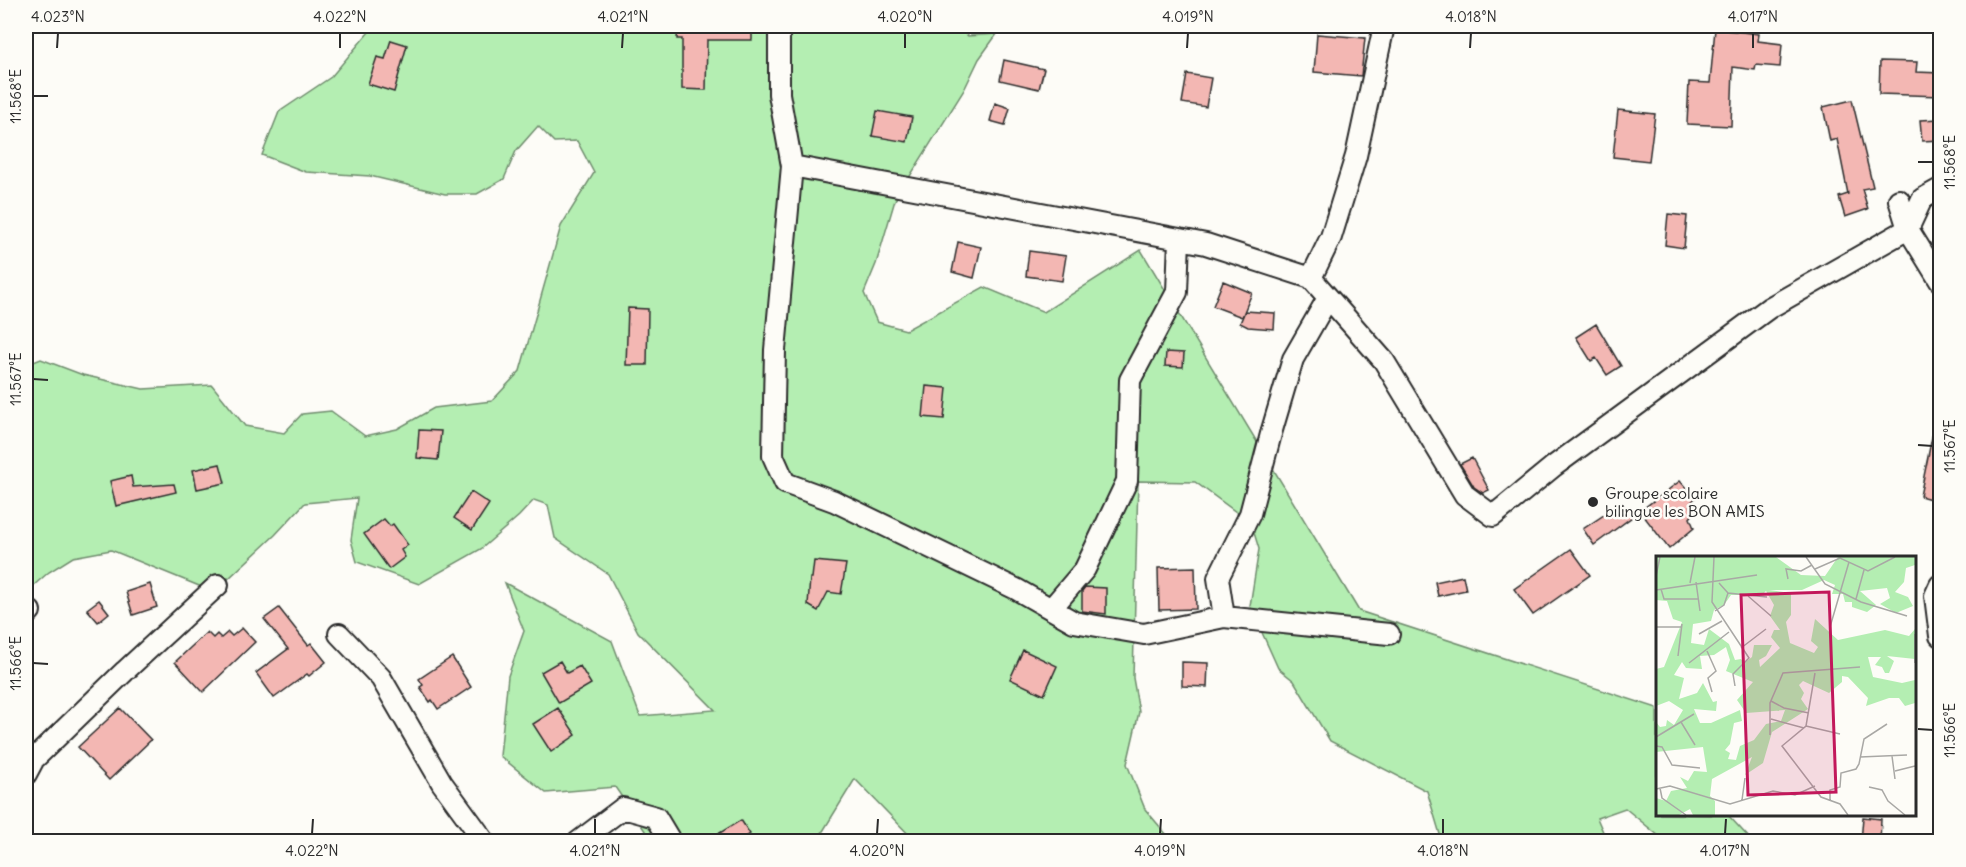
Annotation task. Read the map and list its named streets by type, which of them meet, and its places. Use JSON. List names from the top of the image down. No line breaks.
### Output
{"places":["Groupe scolaire bilingue les BON AMIS"],"coordinates":["4.023°N","4.022°N","4.021°N","4.020°N","4.019°N","4.018°N","4.017°N","11.568°E","11.567°E","11.566°E"]}
